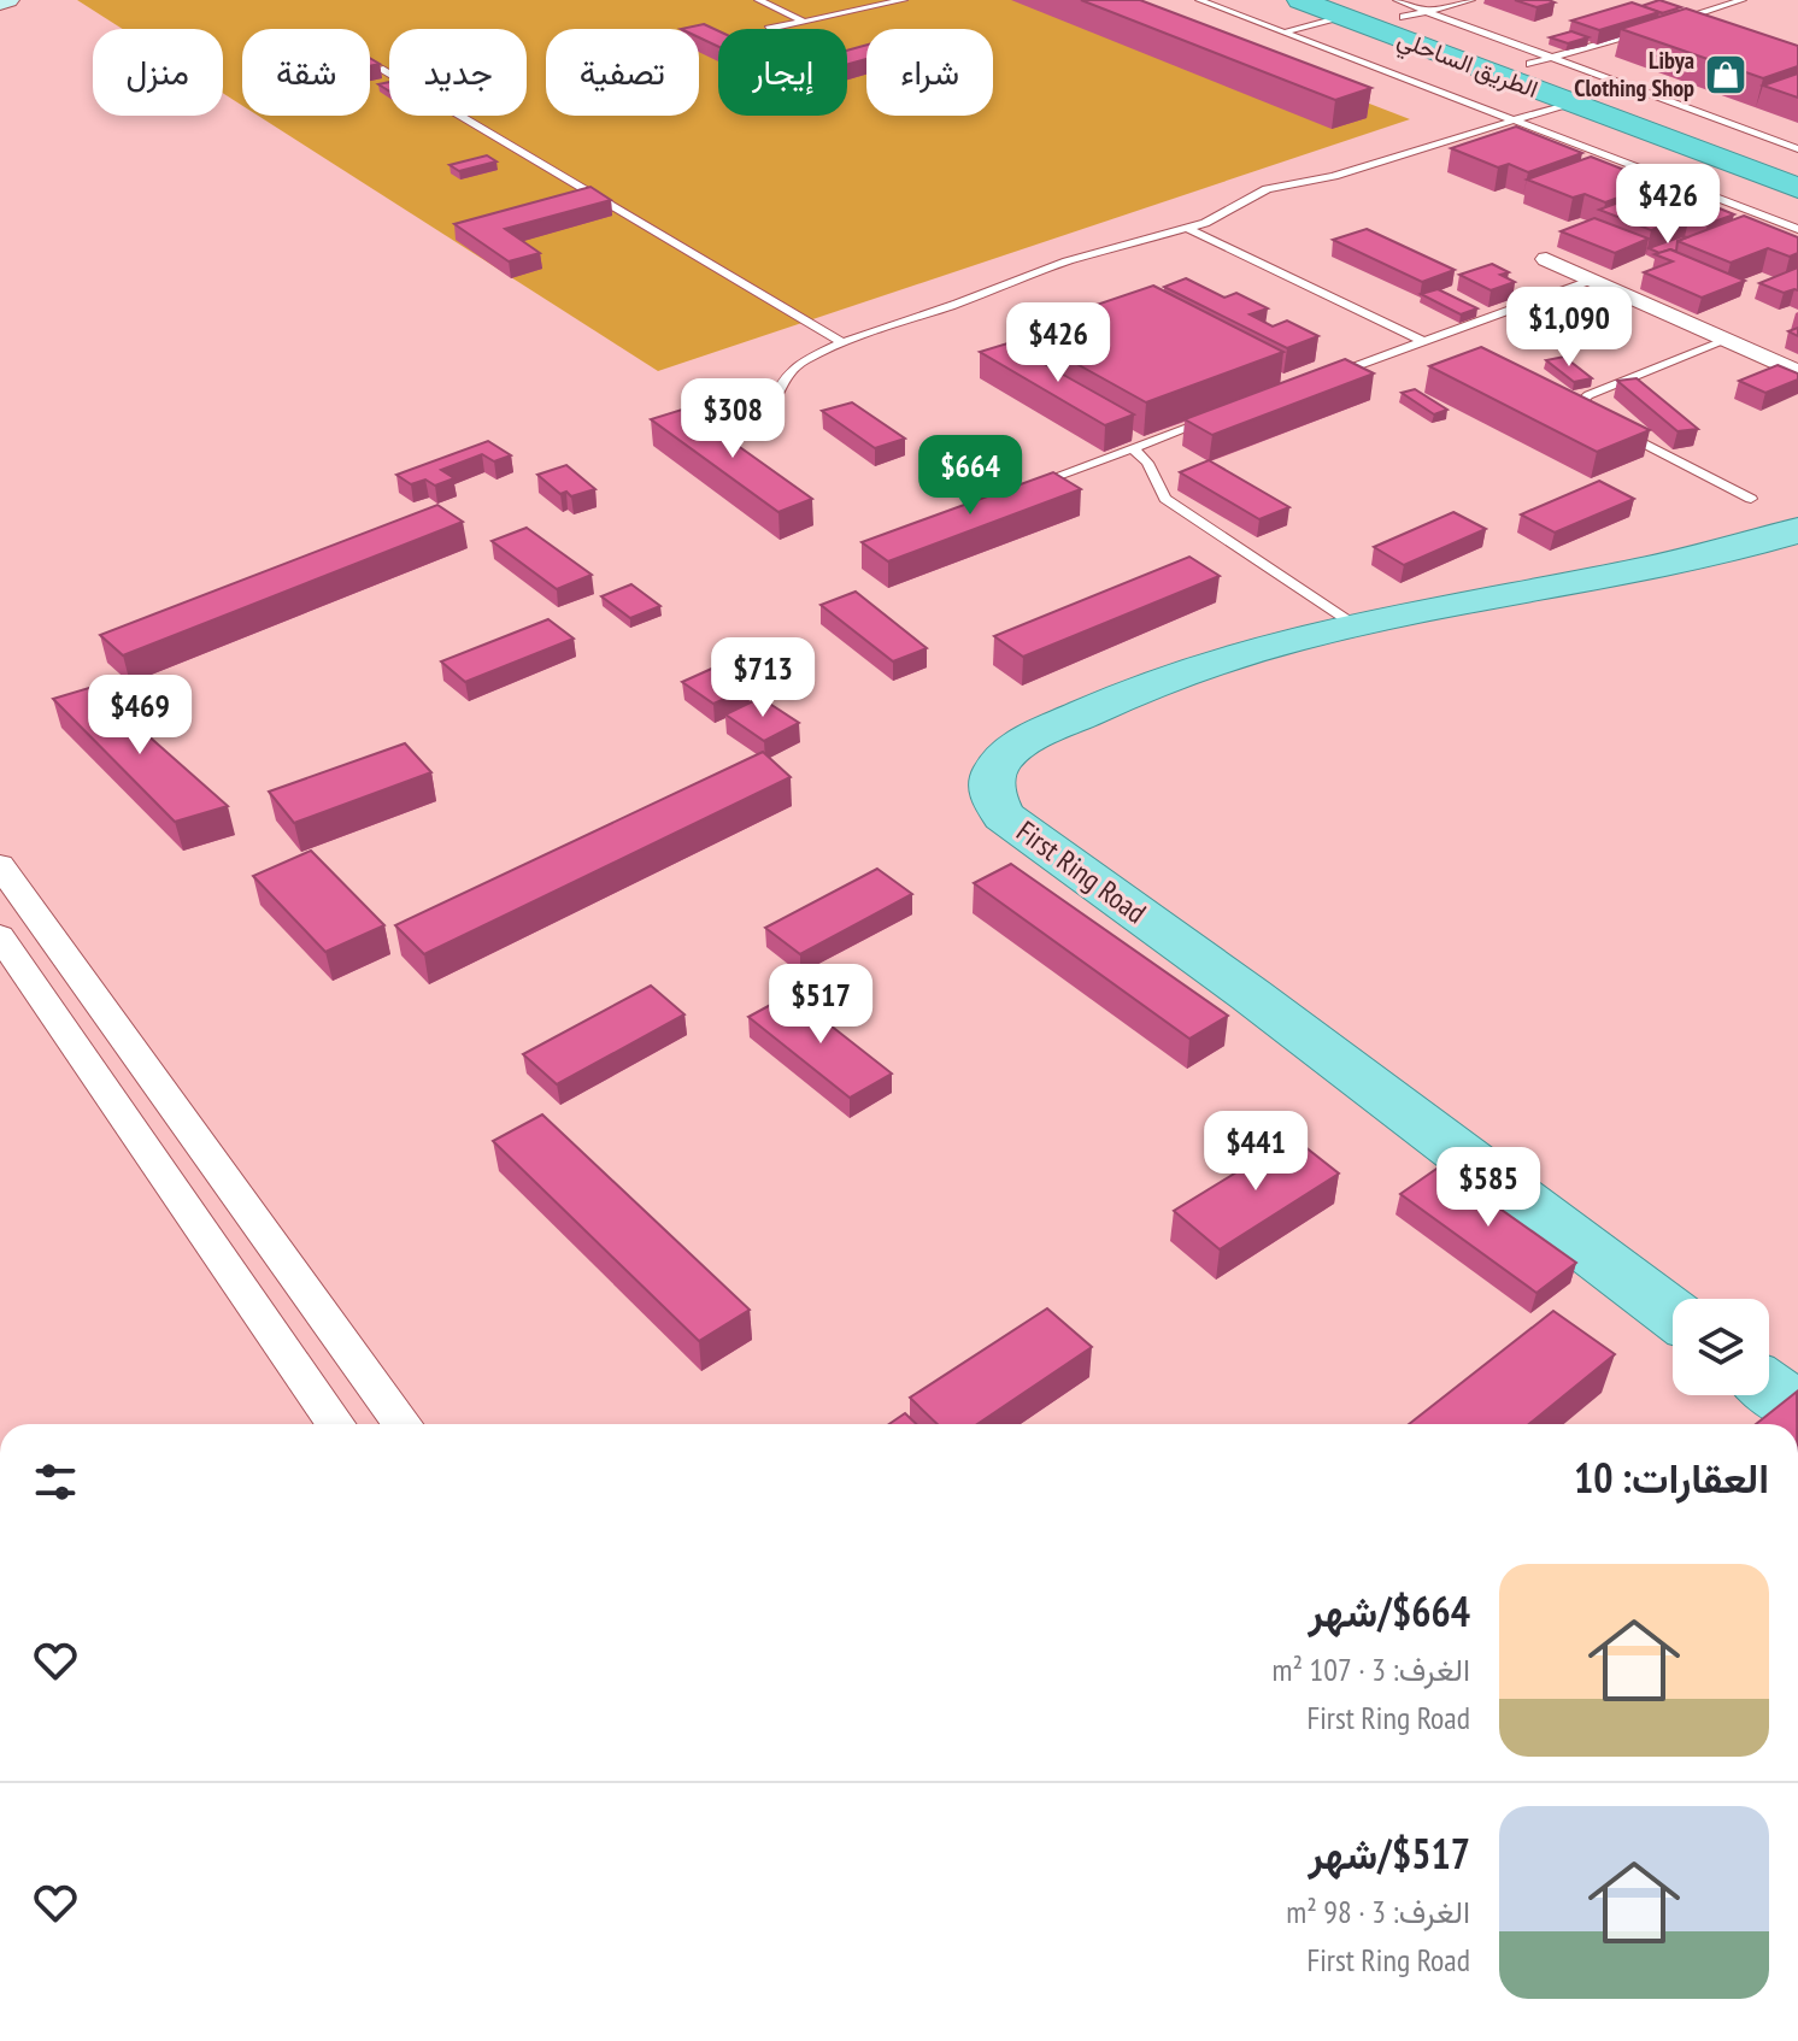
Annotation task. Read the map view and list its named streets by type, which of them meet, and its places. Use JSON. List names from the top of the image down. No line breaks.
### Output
{"streets":{"highway":["الطريق الساحلي"],"main road":["First Ring Road"]},"places":{"shop":["Libya Clothing Shop"]},"page":{"chip":["شراء","إيجار","تصفية","جديد","شقة","منزل"],"price":["$426","$1,090","$426","$308","$664","$713","$469","$517","$441","$585"],"heading":"العقارات: 10","list":[{"name":"$664/شهر","note":"الغرف: 3 · 107 m² · First Ring Road"},{"name":"$517/شهر","note":"الغرف: 3 · 98 m² · First Ring Road"}]}}
